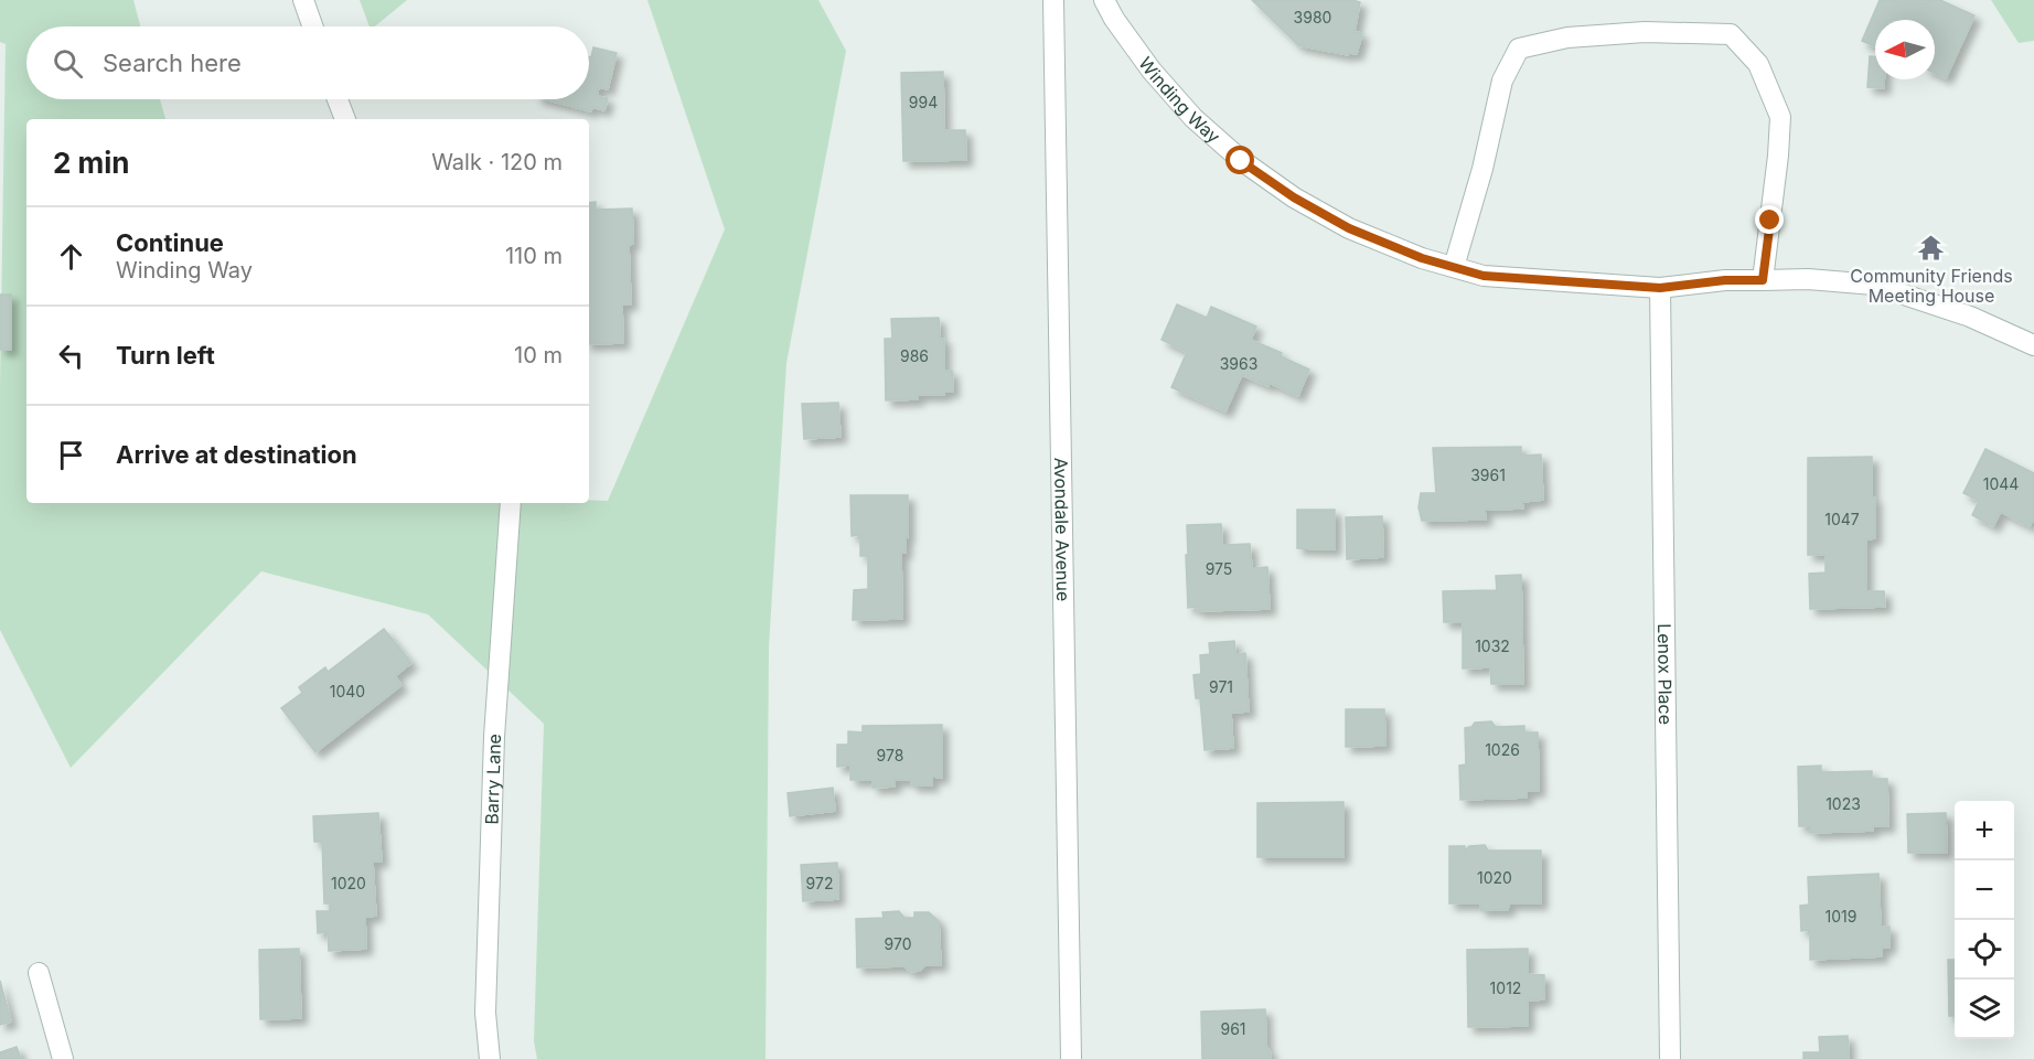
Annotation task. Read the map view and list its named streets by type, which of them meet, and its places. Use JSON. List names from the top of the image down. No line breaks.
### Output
{"streets":{"street":["Winding Way","Avondale Avenue","Lenox Place","Barry Lane"]},"crossings":[["Winding Way","Lenox Place"]],"places":{"temple":["Community Friends Meeting House"]},"house_numbers":["3980","994","986","3963","3961","1044","1047","975","1032","971","1040","1026","978","1023","1020","1020","972","1019","970","1012","961"],"north":"left","page":{"search":"Search here","heading":["2 min","Walk · 120 m"],"list":[["Continue","Winding Way","110 m"],["Turn left","10 m"],"Arrive at destination"],"map_buttons":["+","−"]}}
